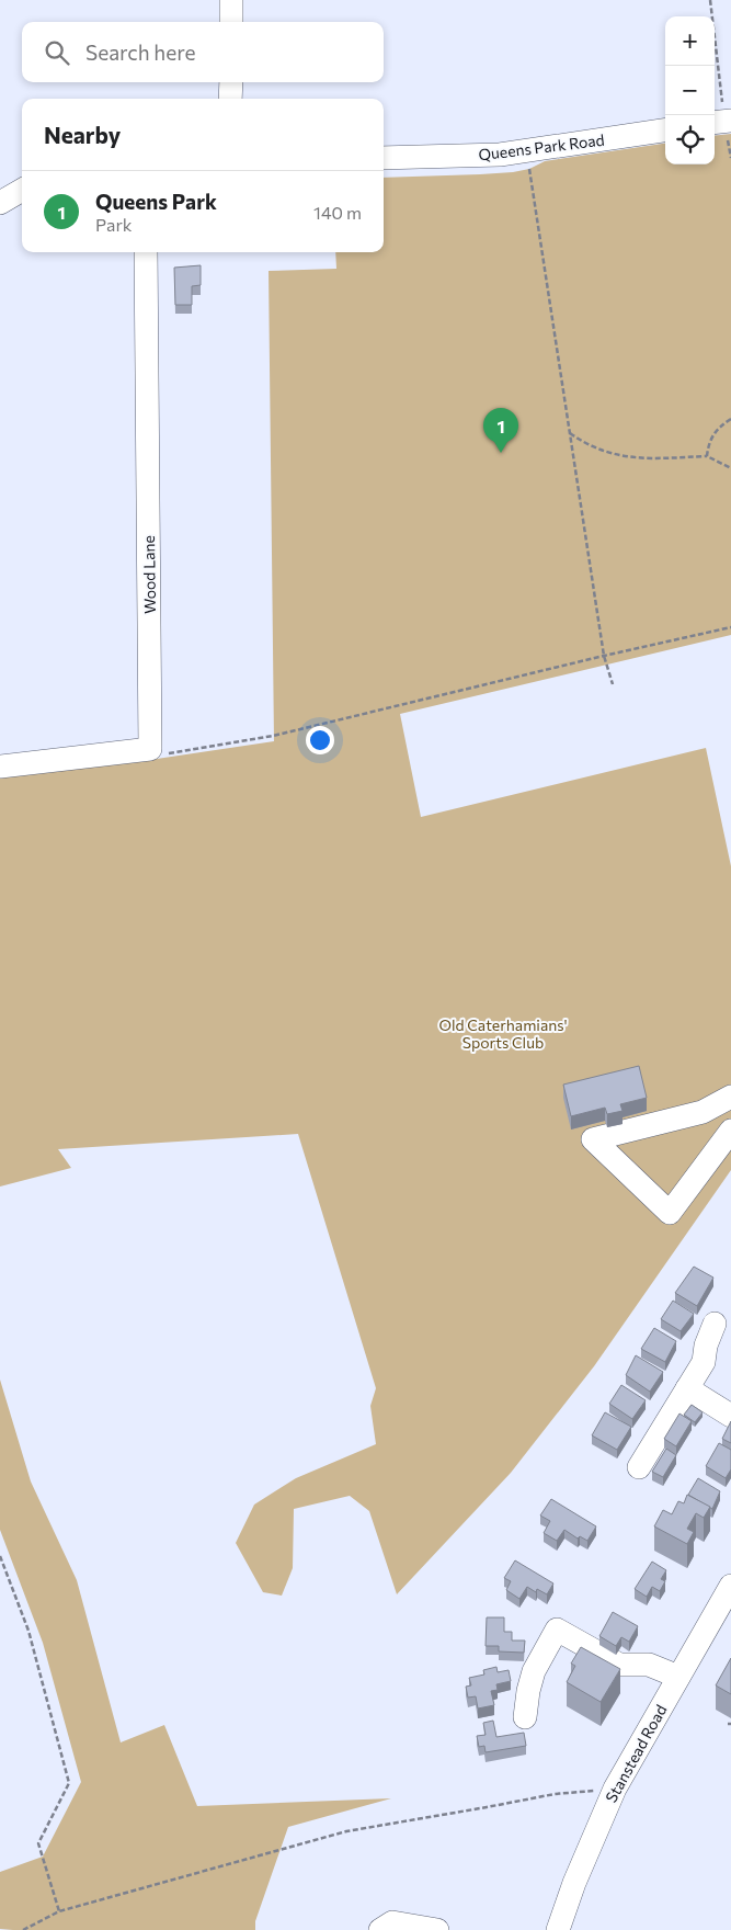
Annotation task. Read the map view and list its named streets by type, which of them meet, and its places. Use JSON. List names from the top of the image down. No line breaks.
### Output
{"streets":{"street":["Queens Park Road","Wood Lane","Stanstead Road"]},"parks":["Old Caterhamians' Sports Club"],"page":{"map_buttons":["+","−"],"search":"Search here","heading":"Nearby","list":[{"mark":"1","name":"Queens Park","note":"Park","value":"140 m"}],"pins":"1"}}
